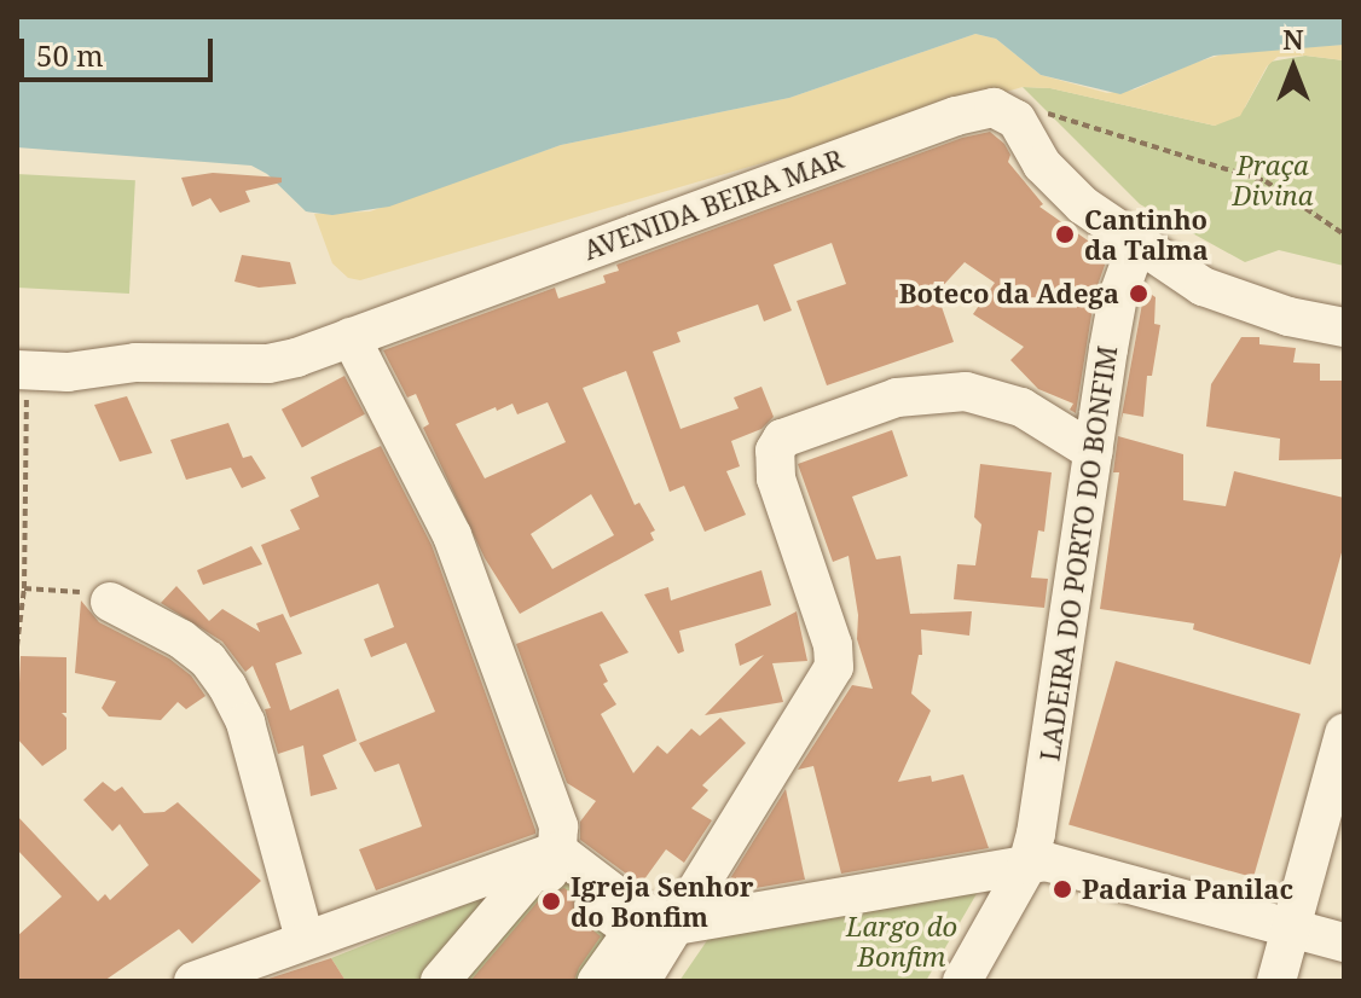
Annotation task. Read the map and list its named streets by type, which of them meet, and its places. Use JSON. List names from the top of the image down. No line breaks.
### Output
{"streets":{"street":["AVENIDA BEIRA MAR","LADEIRA DO PORTO DO BONFIM"]},"parks":["Praça Divina","Largo do Bonfim"],"places":["Cantinho da Talma","Boteco da Adega","Padaria Panilac","Igreja Senhor do Bonfim"],"scale_bar":"50 m","north":"top"}
